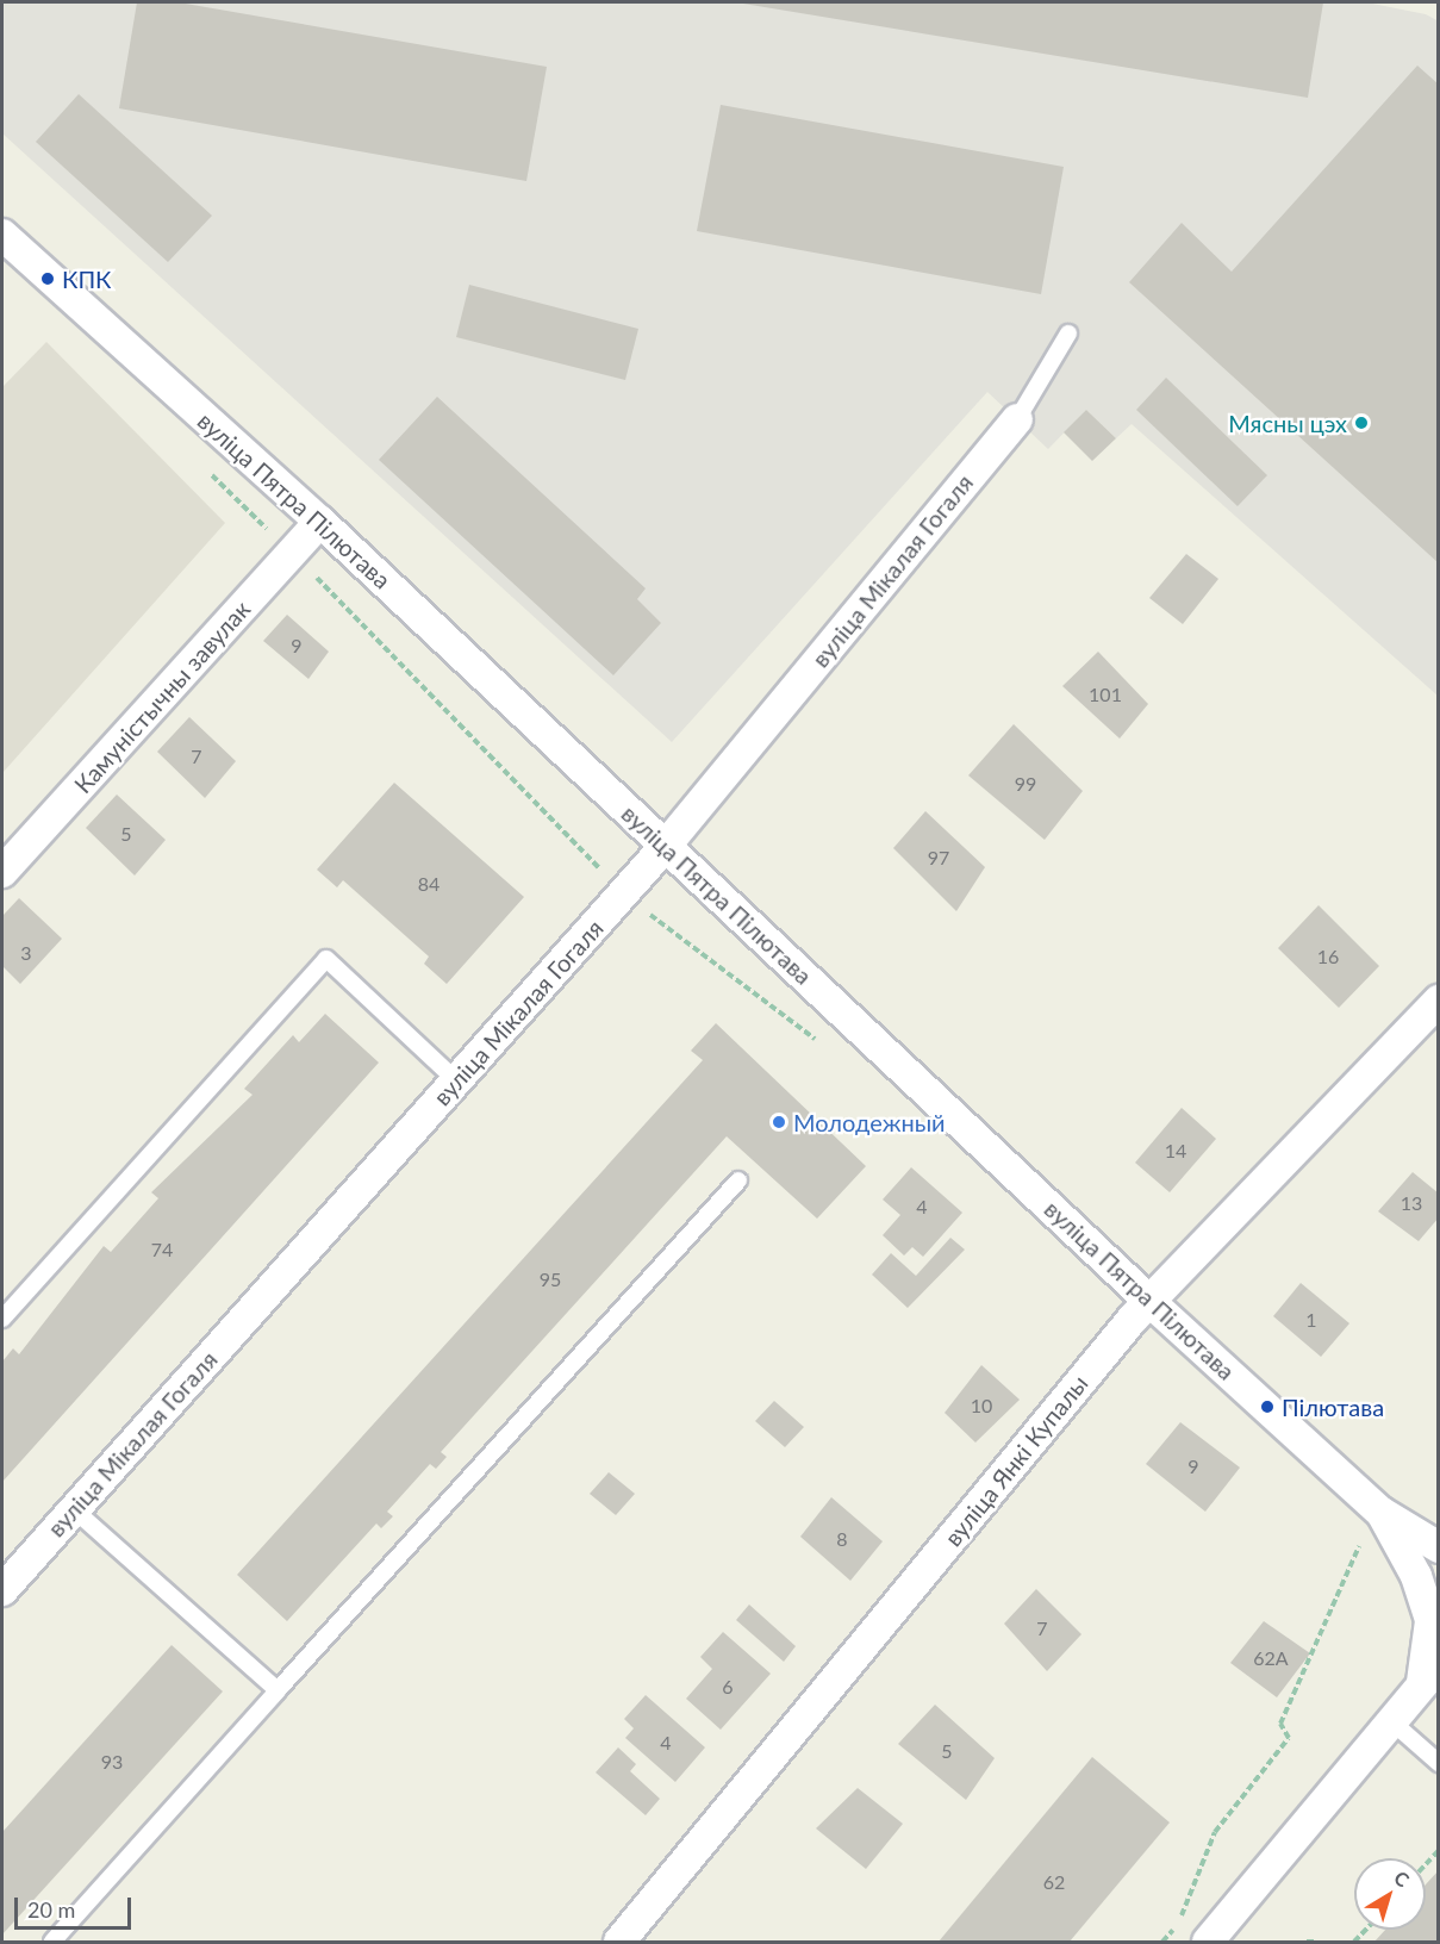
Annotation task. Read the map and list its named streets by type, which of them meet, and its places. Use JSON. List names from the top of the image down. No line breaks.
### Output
{"streets":{"street":["вуліца Пятра Пілютава","вуліца Мікалая Гогаля","Камуністычны завулак","вуліца Янкі Купалы"]},"crossings":[["вуліца Пятра Пілютава","вуліца Мікалая Гогаля"],["вуліца Пятра Пілютава","Камуністычны завулак"],["вуліца Пятра Пілютава","вуліца Янкі Купалы"]],"places":["КПК","Мясны цэх","Молодежный","Пілютава"],"house_numbers":["9","101","7","99","5","97","84","3","16","14","13","4","74","95","1","10","9","8","7","62А","6","4","5","93","62"],"scale_bar":"20 m","north":"top right"}
